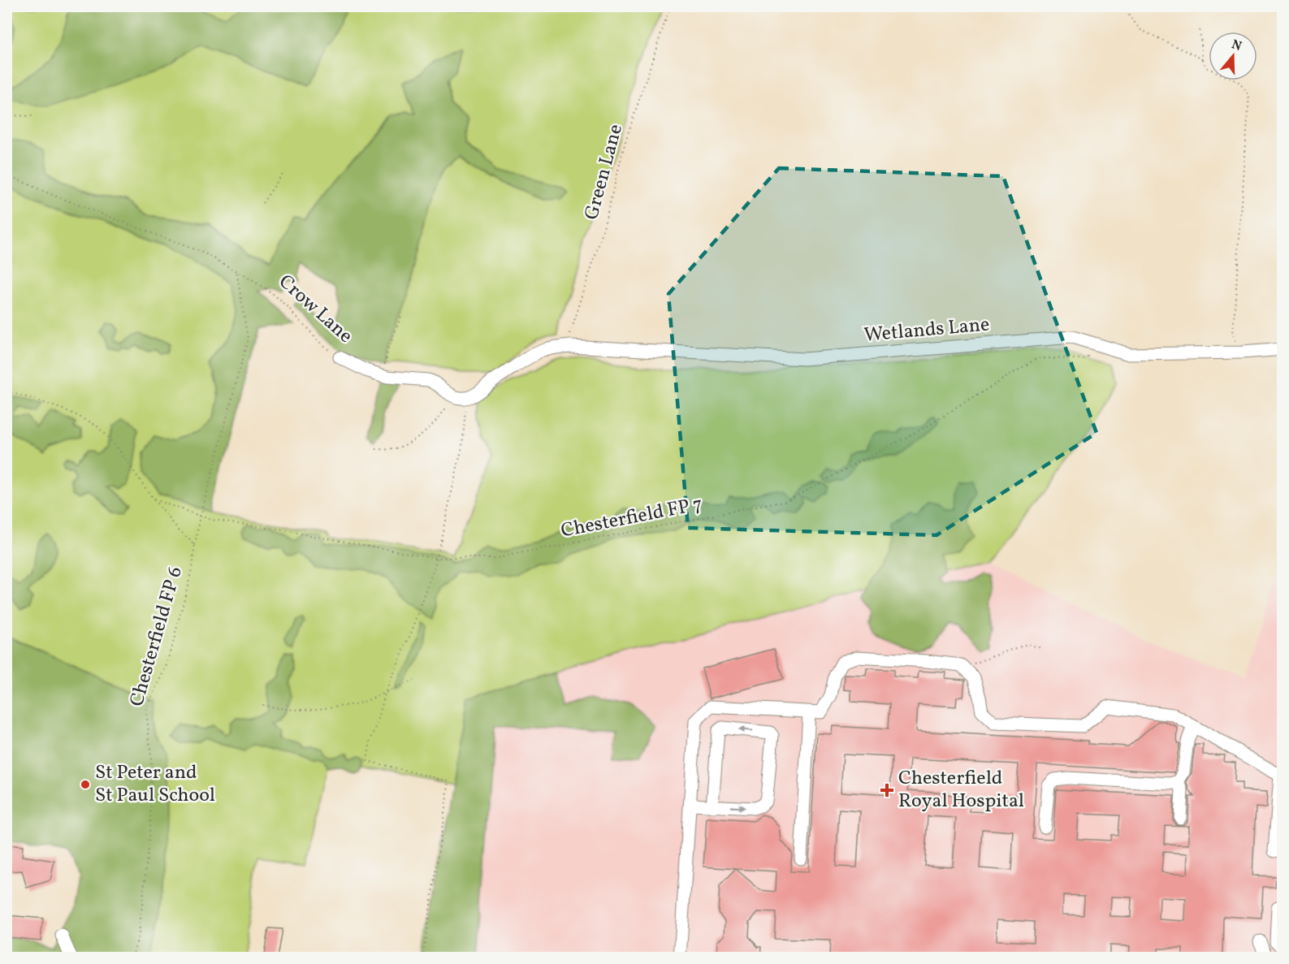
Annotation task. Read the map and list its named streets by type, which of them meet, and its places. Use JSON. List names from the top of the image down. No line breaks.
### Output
{"streets":{"street":["Crow Lane","Wetlands Lane"],"path":["Green Lane","Chesterfield FP 7","Chesterfield FP 6"]},"crossings":[["Green Lane","Wetlands Lane"],["Chesterfield FP 7","Chesterfield FP 6"]],"places":{"other":["St Peter and St Paul School"],"health":["Chesterfield Royal Hospital"]},"north":"top"}
